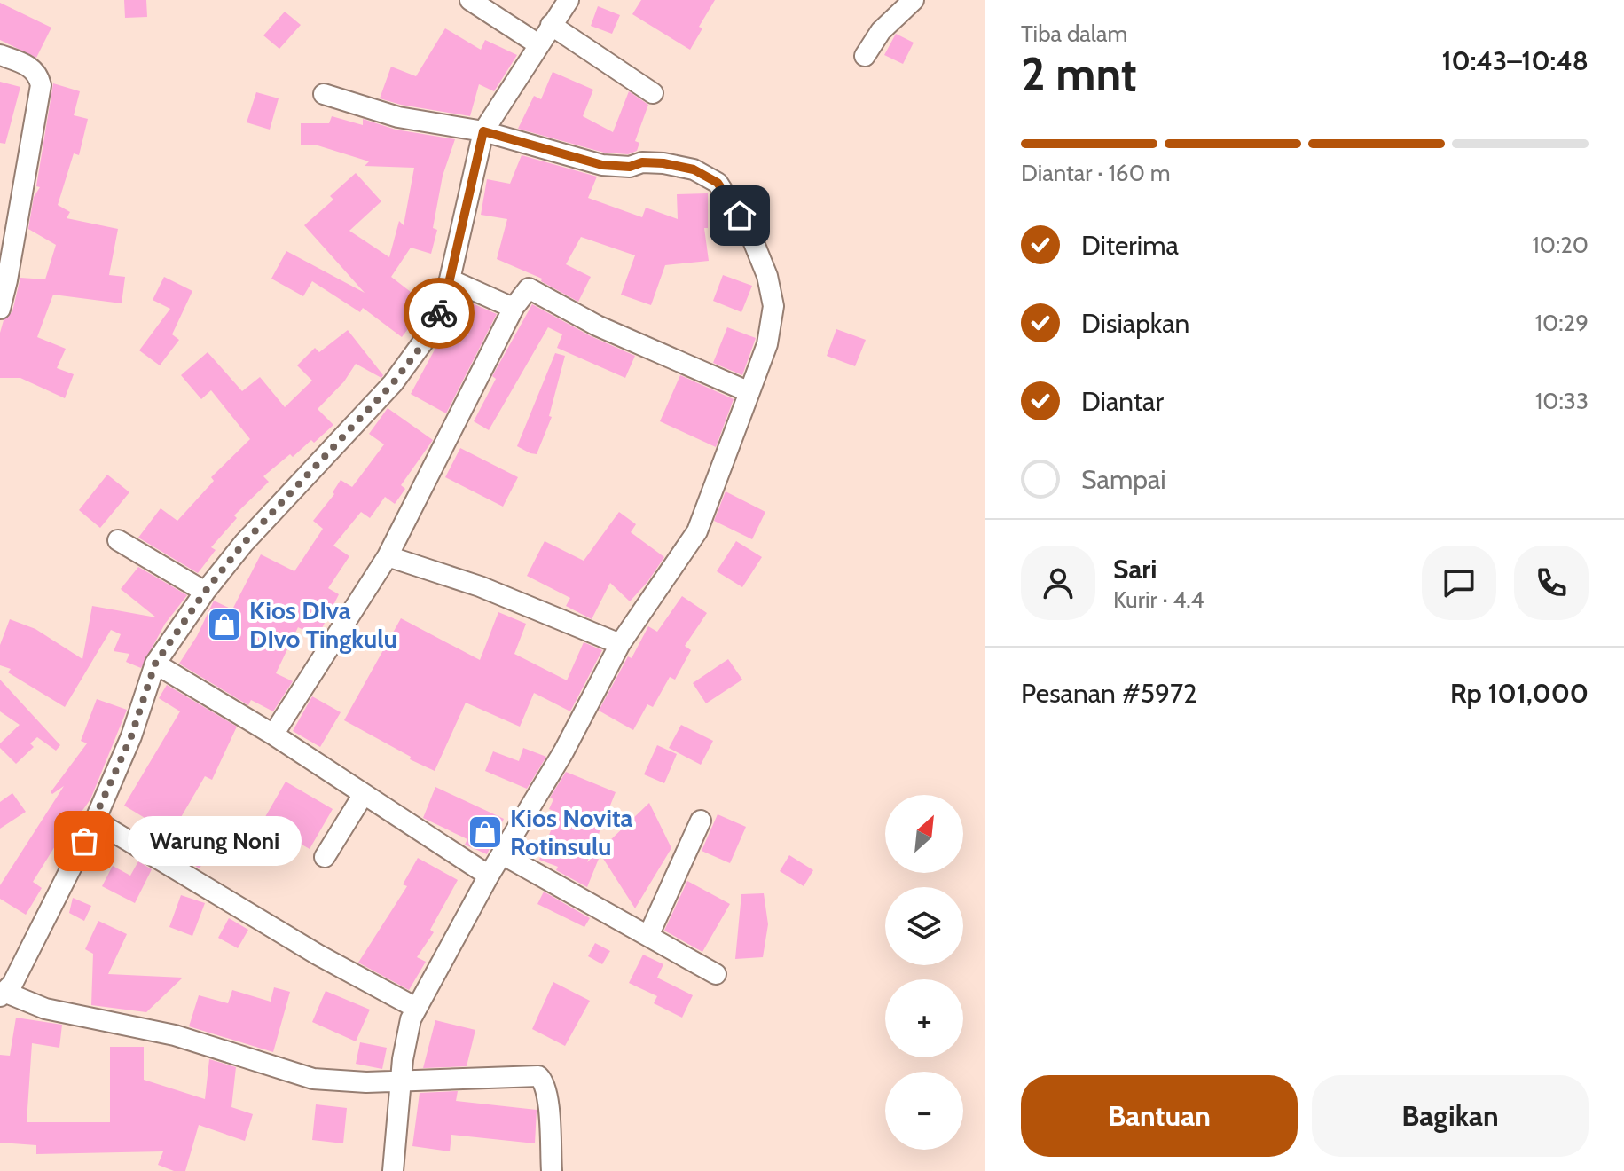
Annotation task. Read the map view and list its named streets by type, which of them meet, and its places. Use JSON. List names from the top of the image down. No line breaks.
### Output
{"places":{"shop":["Kios DIva DIvo Tingkulu","Kios Novita Rotinsulu"],"other":["Warung Noni"]},"north":"top right","page":{"heading":["2 mnt","Tiba dalam","10:43–10:48"],"panel":["Sari","Kurir · 4.4","Pesanan #5972","Rp 101,000"],"bar":"Diantar · 160 m","list":[["Diterima","10:20"],["Disiapkan","10:29"],["Diantar","10:33"],"Sampai"],"map_buttons":["+","−"],"bubble":"Warung Noni","buttons":["Bantuan","Bagikan"]}}
